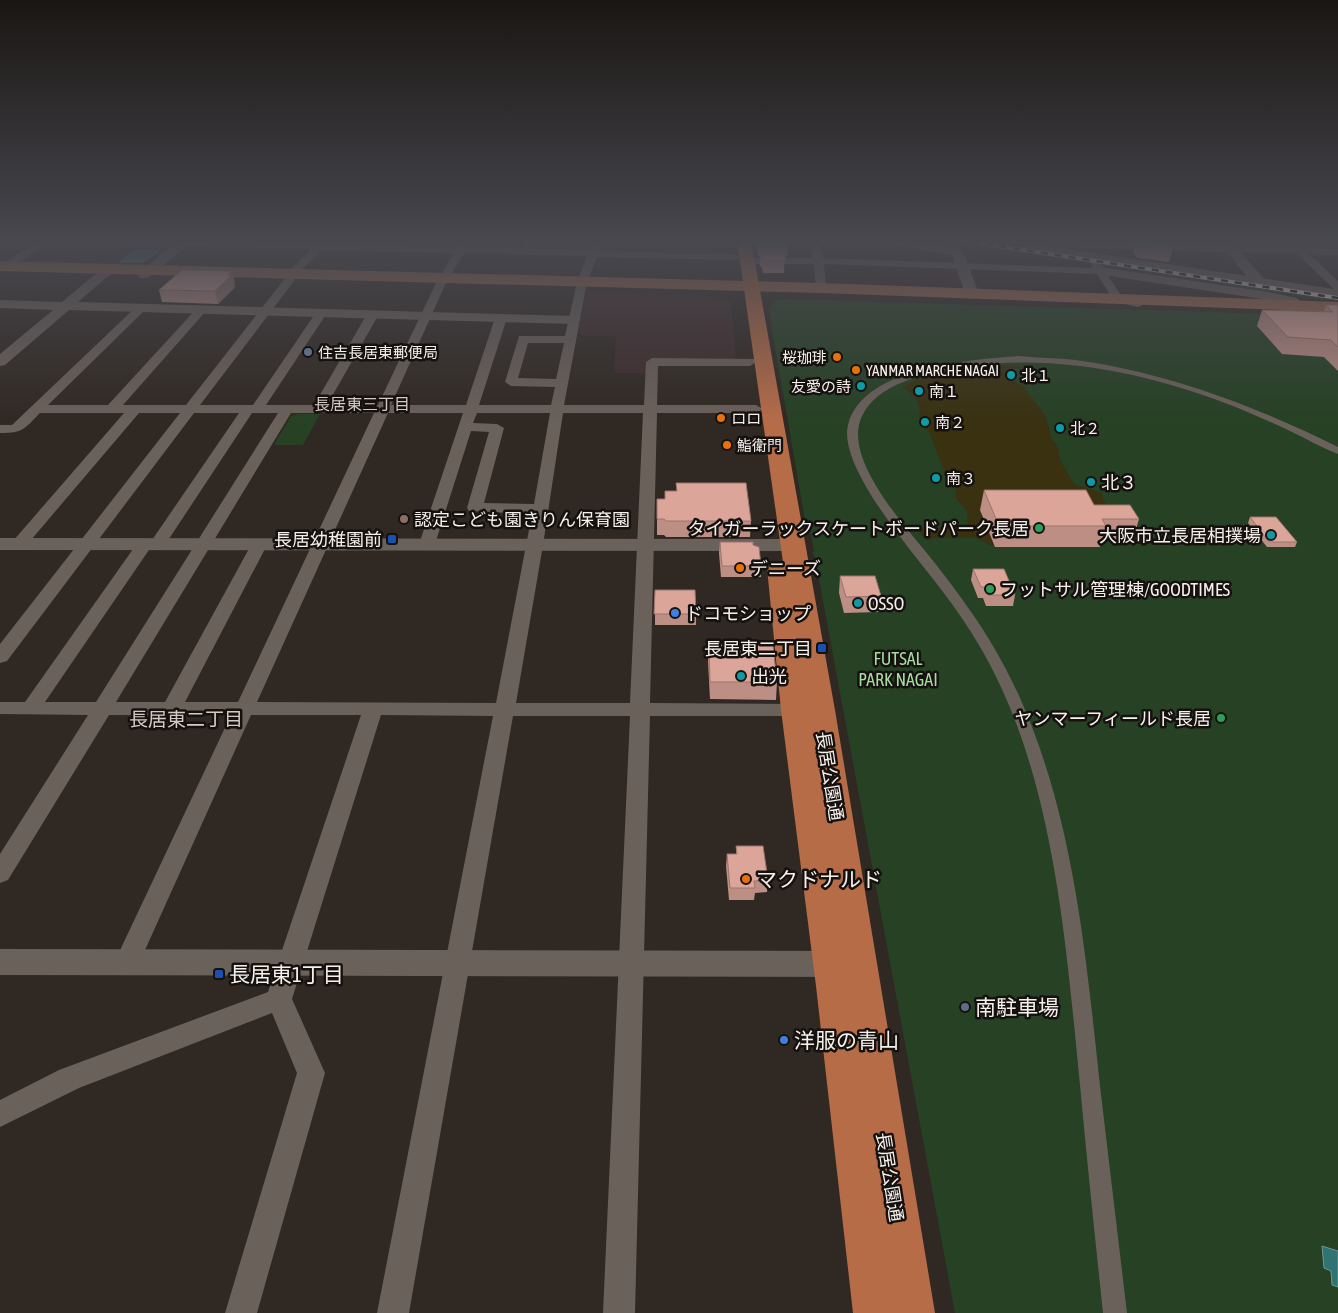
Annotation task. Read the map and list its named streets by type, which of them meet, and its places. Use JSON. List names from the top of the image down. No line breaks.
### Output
{"streets":{"highway":["長居公園通"]},"districts":["長居東三丁目","長居東二丁目"],"parks":["FUTSAL PARK NAGAI"],"places":{"other":["住吉長居東郵便局","桜珈琲","YANMAR MARCHE NAGAI","北１","友愛の詩","南１","ロロ","南２","北２","鮨衛門","南３","北３","認定こども園きりん保育園","タイガーラックスケートボードパーク長居","大阪市立長居相撲場","デニーズ","フットサル管理棟/GOODTIMES","OSSO","ドコモショップ","出光","ヤンマーフィールド長居","マクドナルド","南駐車場","洋服の青山"],"transit":["長居幼稚園前","長居東二丁目","長居東1丁目"]}}
